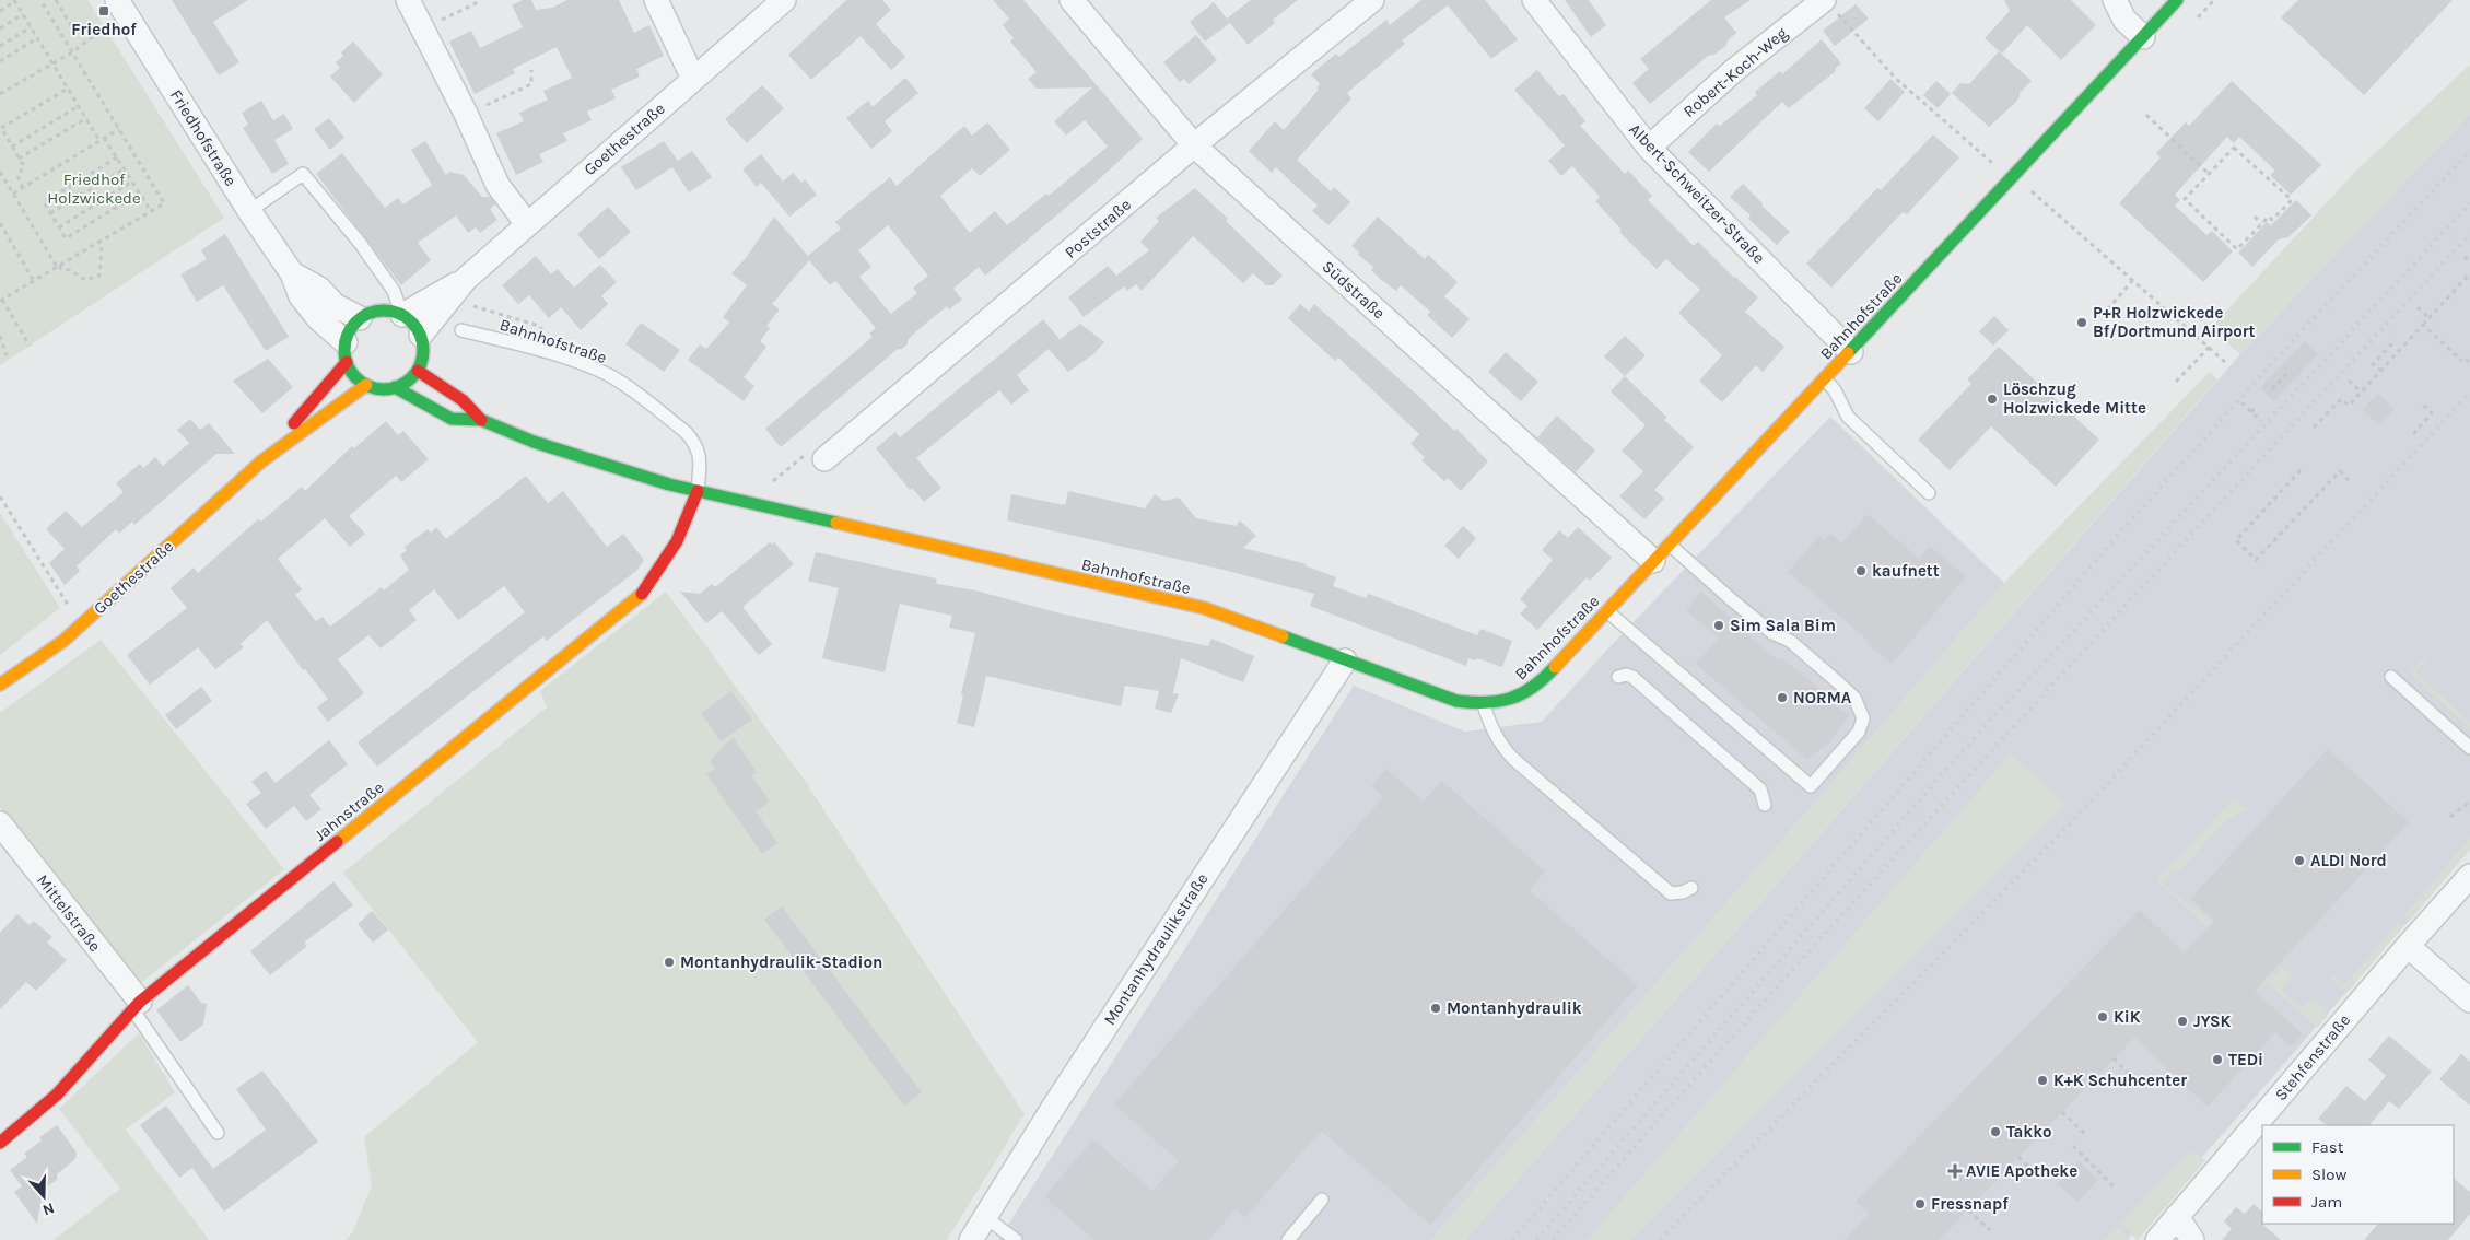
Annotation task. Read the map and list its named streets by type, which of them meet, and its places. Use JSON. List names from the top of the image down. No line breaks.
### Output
{"streets":{"main road":["Goethestraße","Bahnhofstraße","Jahnstraße"],"street":["Robert-Koch-Weg","Friedhofstraße","Albert-Schweitzer-Straße","Poststraße","Südstraße","Mittelstraße","Montanhydraulikstraße","Stehfenstraße"]},"crossings":[["Robert-Koch-Weg","Albert-Schweitzer-Straße"],["Friedhofstraße","Goethestraße"],["Friedhofstraße","Bahnhofstraße"],["Goethestraße","Bahnhofstraße"],["Albert-Schweitzer-Straße","Bahnhofstraße"],["Poststraße","Südstraße"],["Südstraße","Bahnhofstraße"],["Bahnhofstraße","Jahnstraße"],["Bahnhofstraße","Montanhydraulikstraße"],["Jahnstraße","Mittelstraße"]],"parks":["Friedhof Holzwickede"],"places":{"transit":["Friedhof"],"other":["P+R Holzwickede Bf/Dortmund Airport","Löschzug Holzwickede Mitte","kaufnett","Sim Sala Bim","NORMA","ALDI Nord","Montanhydraulik-Stadion","Montanhydraulik","KiK","JYSK","TEDi","K+K Schuhcenter","Takko","Fressnapf"],"health":["AVIE Apotheke"]},"legend":["Fast","Slow","Jam"],"north":"bottom"}
